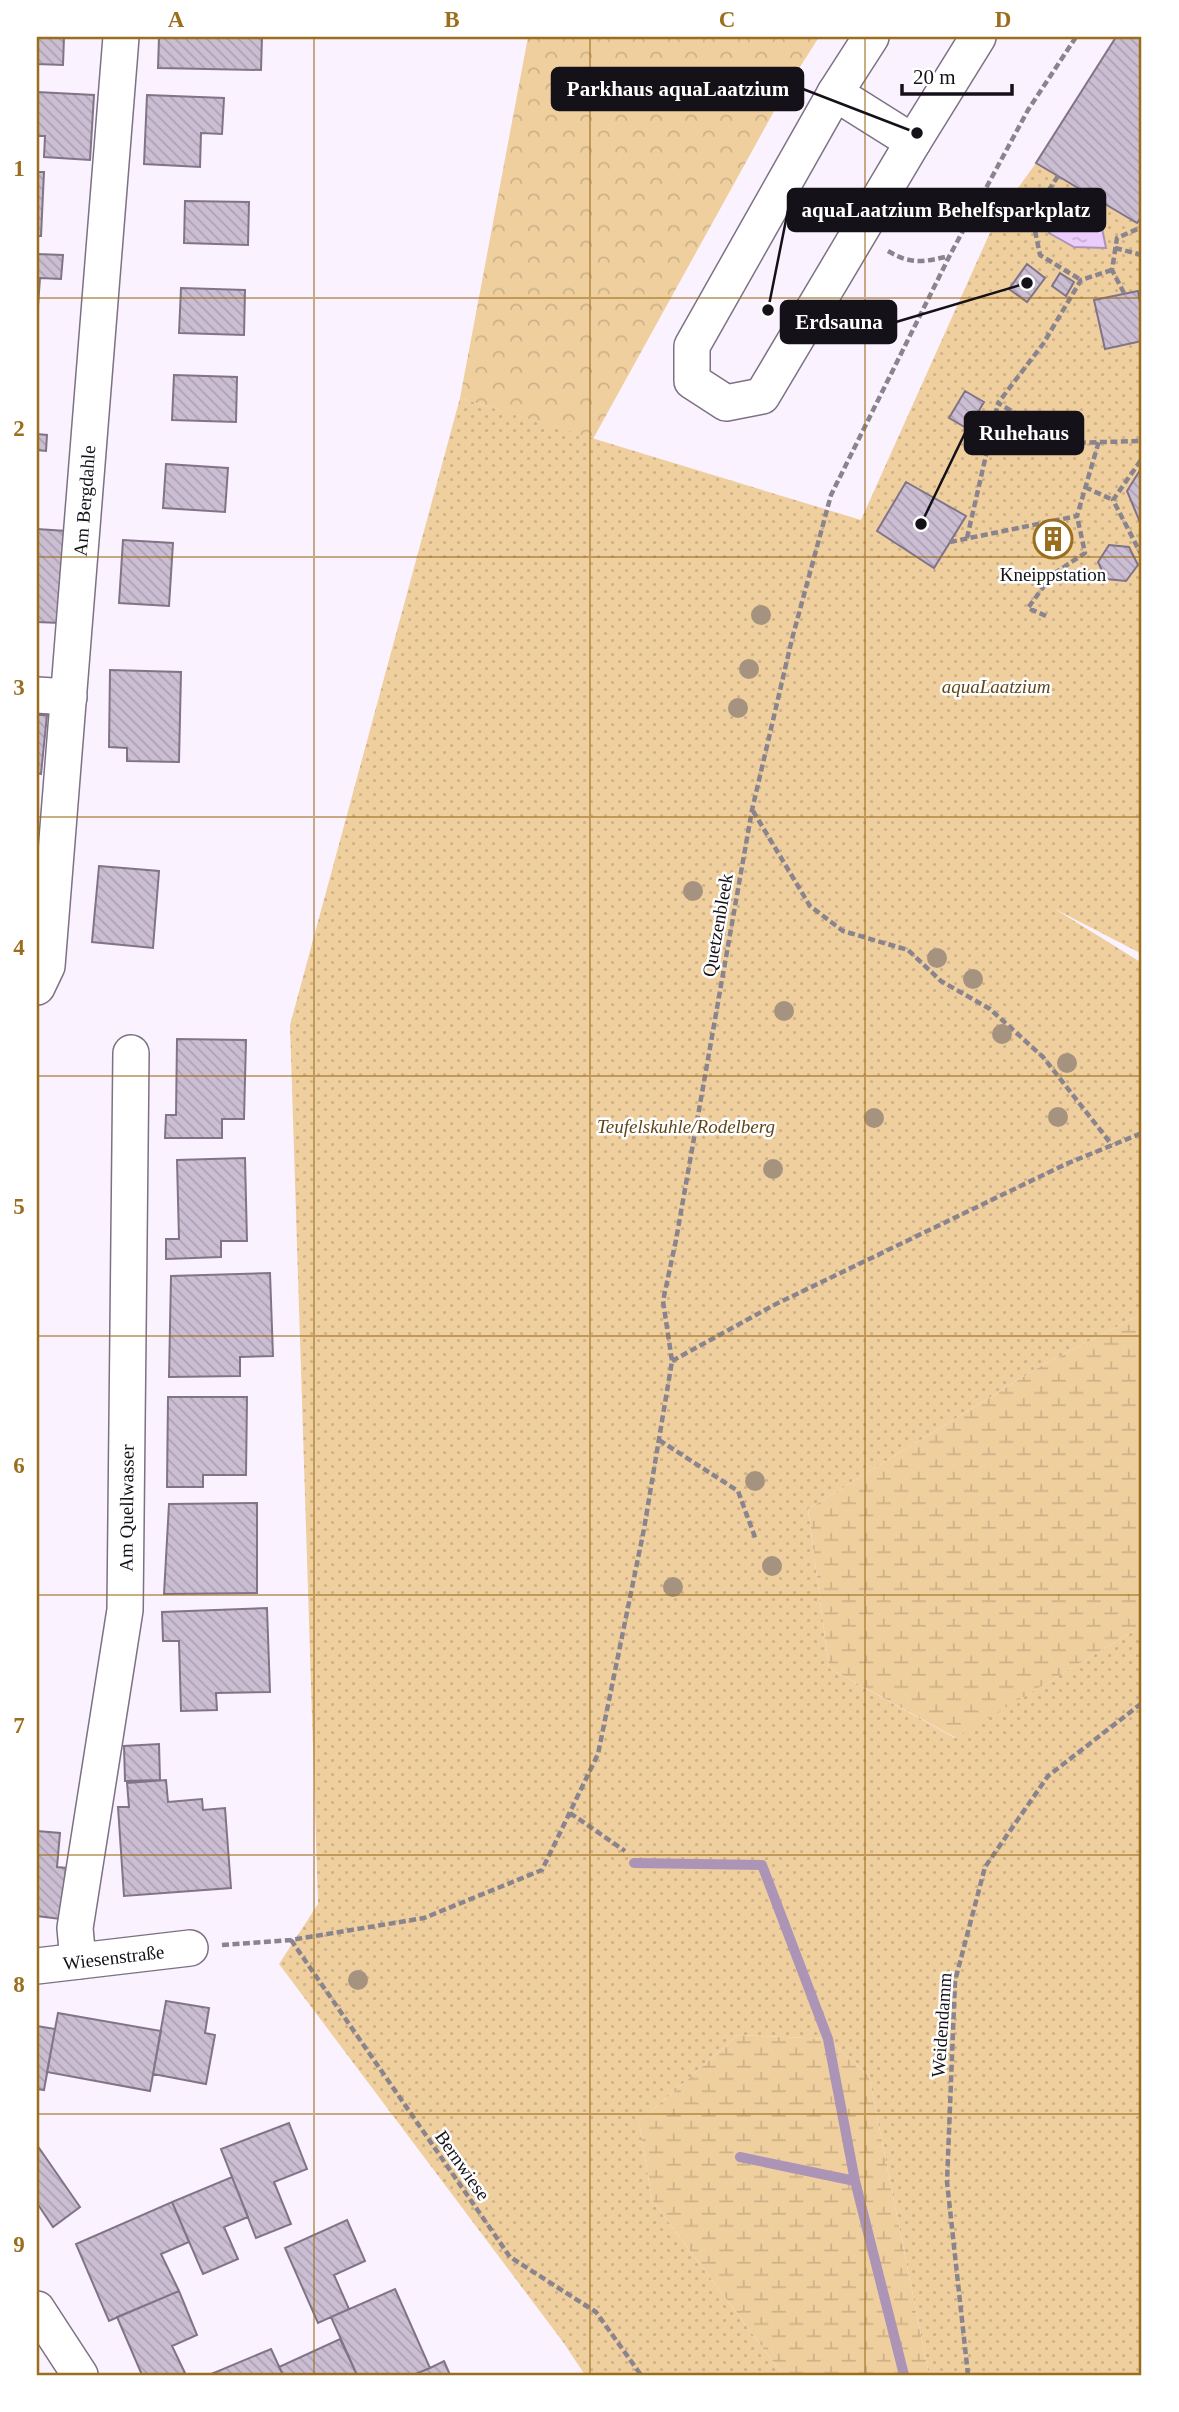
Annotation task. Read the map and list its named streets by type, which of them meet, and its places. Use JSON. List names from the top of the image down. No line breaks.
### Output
{"streets":{"street":["Am Bergdahle","Am Quellwasser","Wiesenstraße"],"path":["Quetzenbleek","Weidendamm","Bernwiese"]},"crossings":[["Quetzenbleek","Wiesenstraße"],["Quetzenbleek","Bernwiese"],["Am Quellwasser","Wiesenstraße"]],"parks":["aquaLaatzium","Teufelskuhle/Rodelberg"],"places":{"other":["Parkhaus aquaLaatzium","Erdsauna","aquaLaatzium Behelfsparkplatz","Ruhehaus"],"building":["Kneippstation"]},"scale_bar":"20 m","grid":{"columns":["A","B","C","D"],"rows":["1","2","3","4","5","6","7","8","9"]}}
